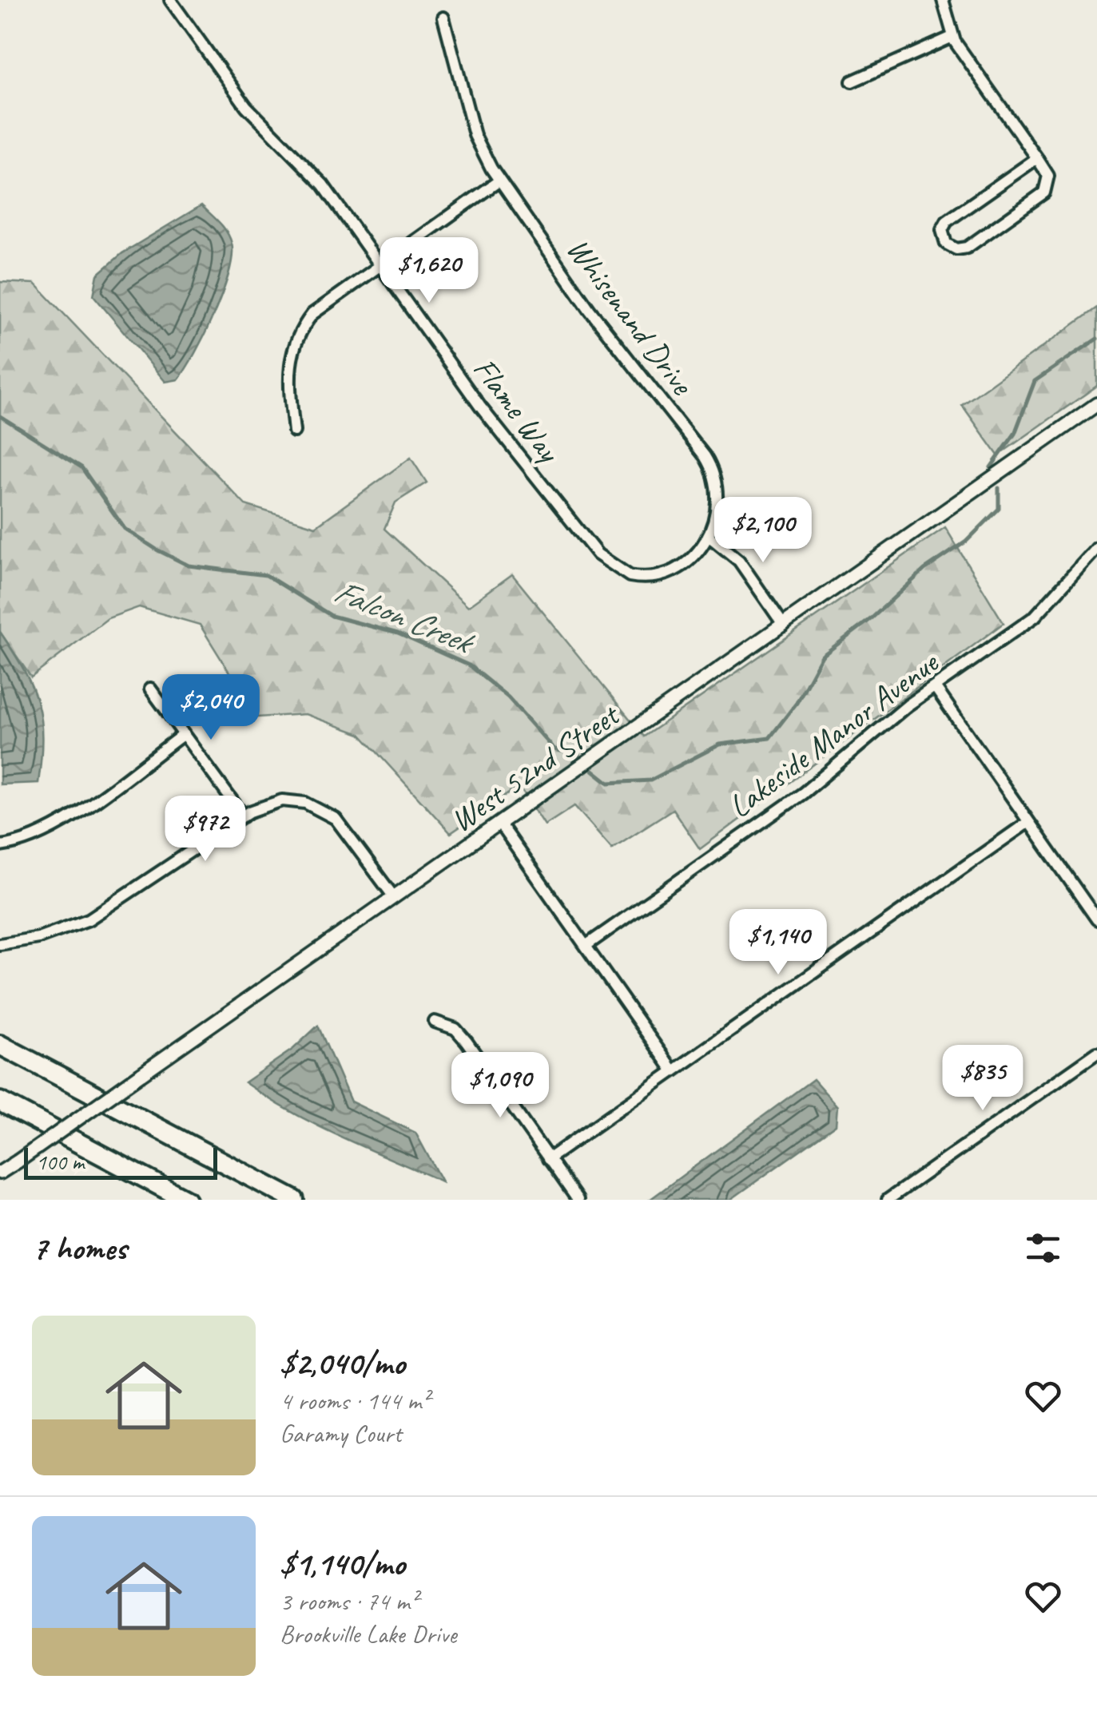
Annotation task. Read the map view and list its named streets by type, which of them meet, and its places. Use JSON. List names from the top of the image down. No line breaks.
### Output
{"streets":{"street":["Whisenand Drive","Flame Way","Lakeside Manor Avenue","West 52nd Street"]},"crossings":[["Whisenand Drive","Flame Way"]],"water":["Falcon Creek"],"scale_bar":"100 m","page":{"price":["$1,620","$2,100","$2,040","$972","$1,140","$835","$1,090"],"scale":"100 m","heading":"7 homes","list":[{"name":"$2,040/mo","note":"4 rooms · 144 m² · Garamy Court"},{"name":"$1,140/mo","note":"3 rooms · 74 m² · Brookville Lake Drive"}]}}
